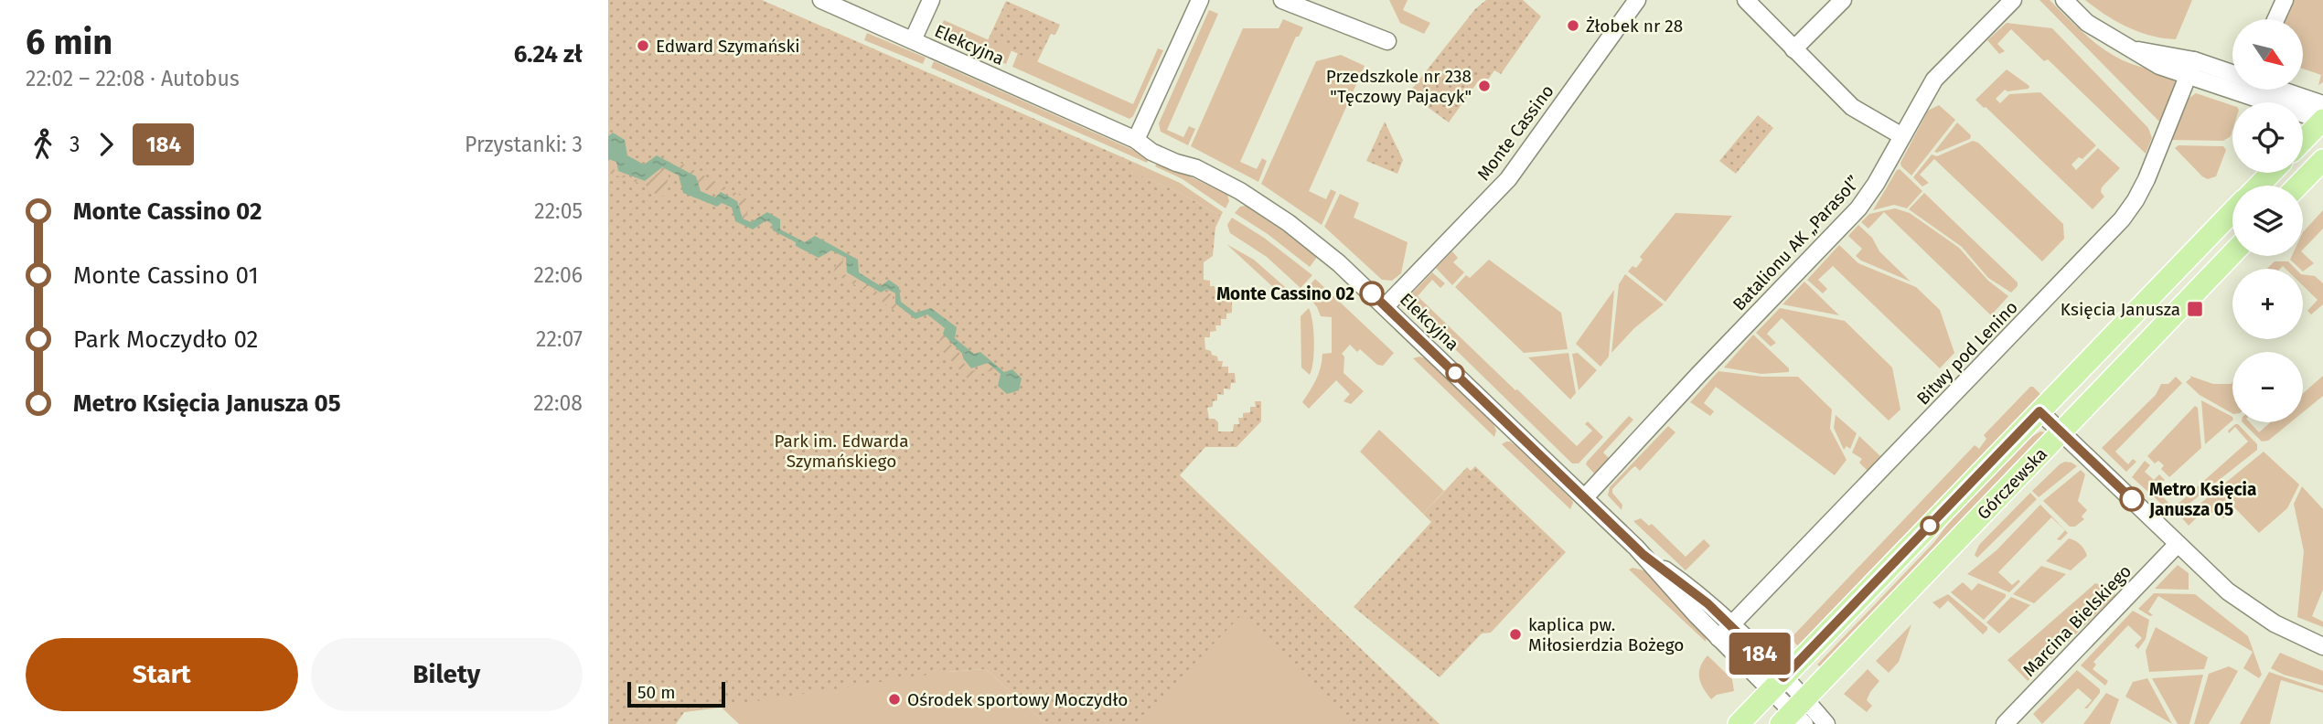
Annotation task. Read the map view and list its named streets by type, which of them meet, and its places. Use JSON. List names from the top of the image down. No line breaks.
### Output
{"streets":{"main road":["Górczewska"],"street":["Elekcyjna","Monte Cassino","Batalionu AK „Parasol”","Bitwy pod Lenino","Marcina Bielskiego"]},"crossings":[["Elekcyjna","Monte Cassino"],["Elekcyjna","Batalionu AK „Parasol”"],["Elekcyjna","Bitwy pod Lenino"],["Elekcyjna","Górczewska"]],"parks":["Park im. Edwarda Szymańskiego"],"places":{"other":["Żłobek nr 28","Edward Szymański","Przedszkole nr 238 \"Tęczowy Pajacyk\"","Monte Cassino 02","Metro Księcia Janusza 05","kaplica pw. Miłosierdzia Bożego","Ośrodek sportowy Moczydło"],"transit":["Księcia Janusza"]},"lines":["bus line 184"],"scale_bar":"50 m","north":"bottom right","page":{"heading":["6 min","22:02 – 22:08 · Autobus","6.24 zł"],"on_map":"184","map_buttons":["+","−"],"legs":["3","184","Przystanki: 3"],"list":[{"name":"Monte Cassino 02","value":"22:05"},{"name":"Monte Cassino 01","value":"22:06"},{"name":"Park Moczydło 02","value":"22:07"},{"name":"Metro Księcia Janusza 05","value":"22:08"}],"buttons":["Start","Bilety"],"scale":"50 m"}}
